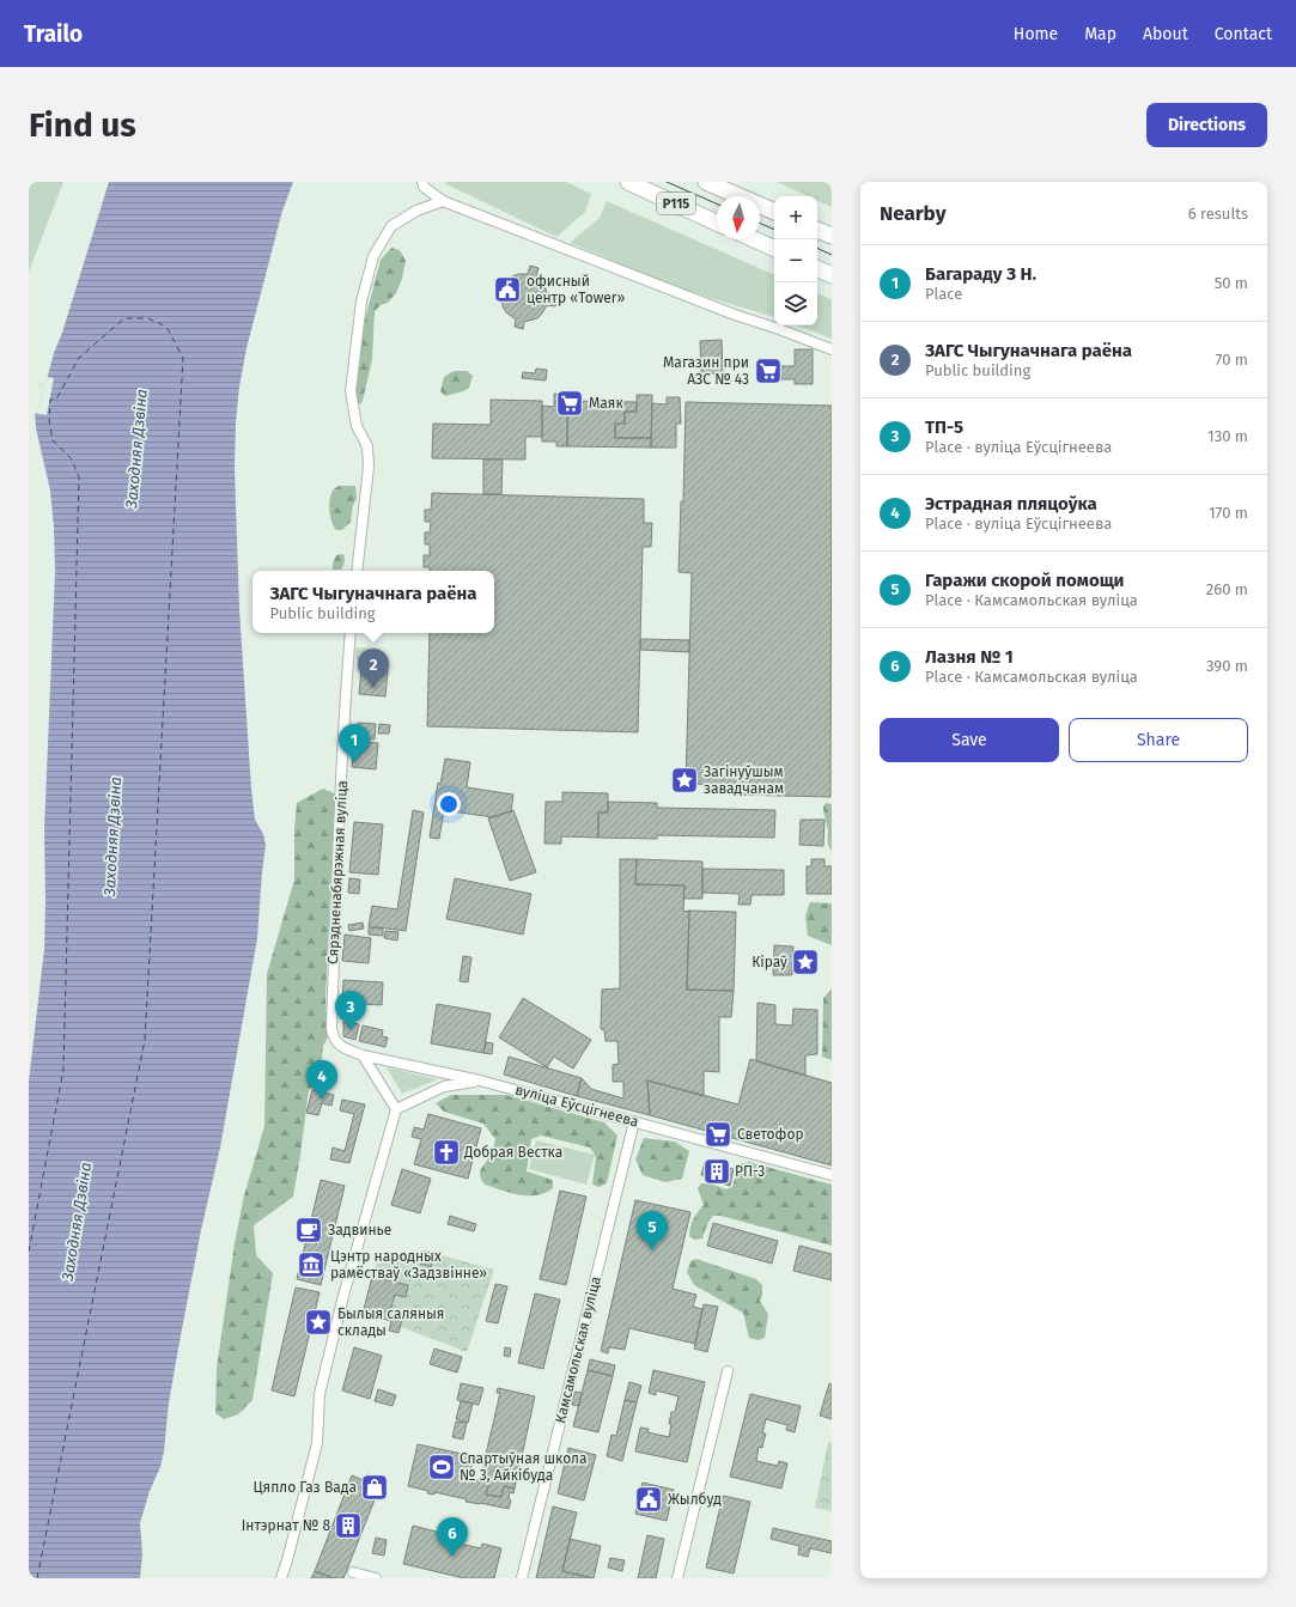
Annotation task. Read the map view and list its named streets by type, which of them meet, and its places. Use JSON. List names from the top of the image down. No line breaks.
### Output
{"streets":{"main road":["Р115"],"street":["Сярэдненабярэжная вуліца","вуліца Еўсцігнеева","Камсамольская вуліца"]},"crossings":[["Сярэдненабярэжная вуліца","вуліца Еўсцігнеева"],["вуліца Еўсцігнеева","Камсамольская вуліца"]],"water":["Заходняя Дзвіна"],"places":{"public building":["офисный центр «Tower»","Жылбуд"],"supermarket":["Магазин при АЗС № 43","Маяк","Светофор"],"place":["Загінуўшым завадчанам","Кіраў","Былыя саляныя склады"],"church":["Добрая Вестка"],"building":["РП-3","Інтэрнат № 8"],"cafe":["Задвинье"],"museum":["Цэнтр народных рамёстваў «Задзвінне»"],"sports":["Спартыўная школа № 3, Айкібуда"],"shop":["Цяпло Газ Вада"]},"north":"bottom","page":{"header":"Trailo","nav":["Home","Map","About","Contact"],"buttons":["Directions",["Save","Share"]],"title":"Find us","heading":["Nearby","6 results"],"map_buttons":["+","−"],"list":[{"mark":"1","name":"Багараду З Н.","note":"Place","value":"50 m"},{"mark":"2","name":"ЗАГС Чыгуначнага раёна","note":"Public building","value":"70 m"},{"mark":"3","name":"ТП-5","note":"Place · вуліца Еўсцігнеева","value":"130 m"},{"mark":"4","name":"Эстрадная пляцоўка","note":"Place · вуліца Еўсцігнеева","value":"170 m"},{"mark":"5","name":"Гаражи скорой помощи","note":"Place · Камсамольская вуліца","value":"260 m"},{"mark":"6","name":"Лазня № 1","note":"Place · Камсамольская вуліца","value":"390 m"}],"popup":["ЗАГС Чыгуначнага раёна","Public building"],"pins":["2","1","3","4","5","6"]}}
